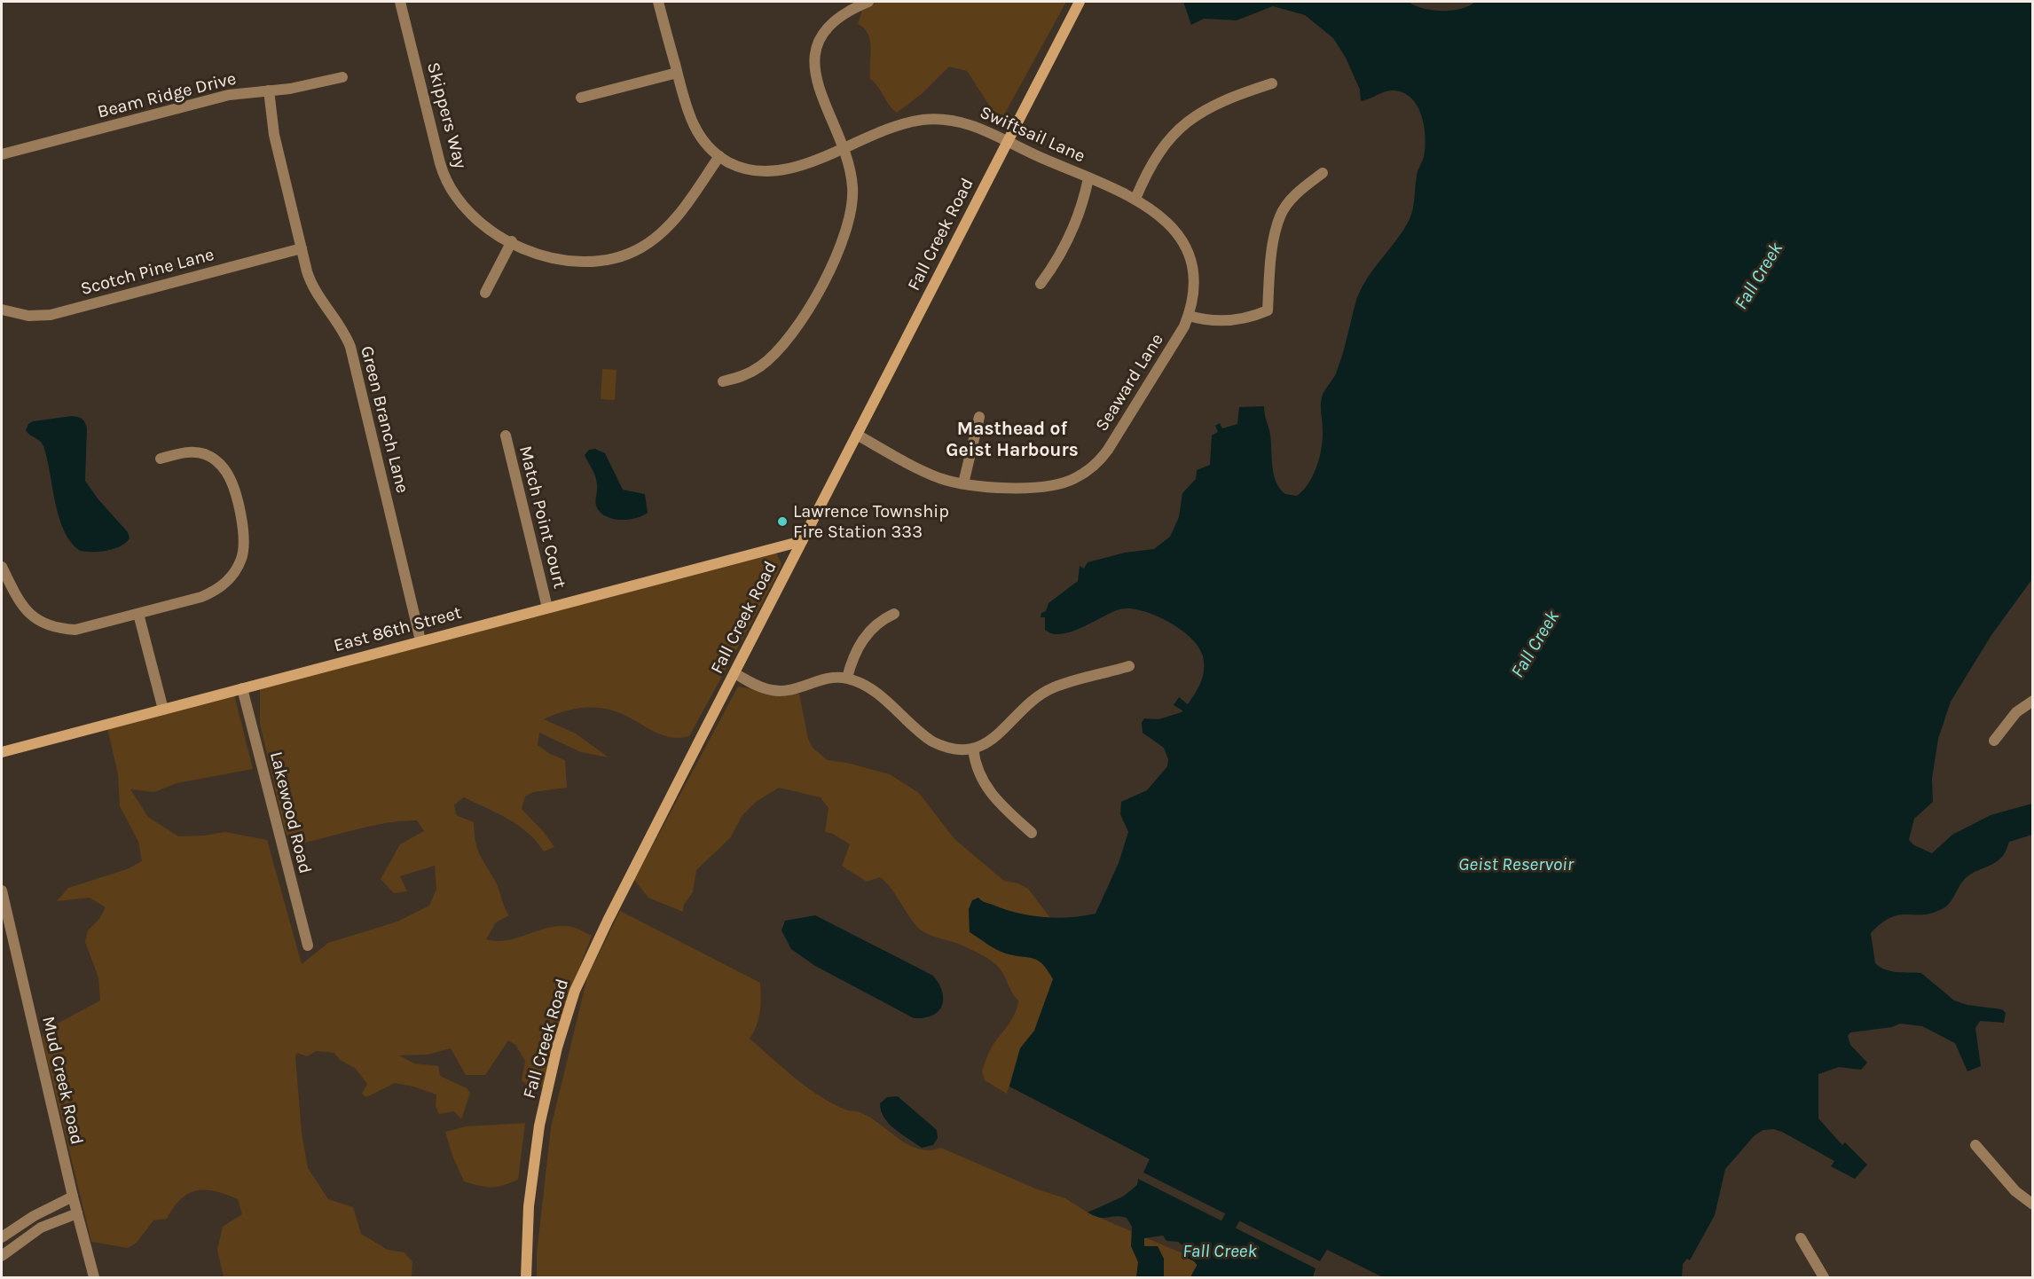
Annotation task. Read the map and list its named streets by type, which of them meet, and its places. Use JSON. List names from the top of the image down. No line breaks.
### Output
{"streets":{"main road":["Fall Creek Road","East 86th Street"],"street":["Beam Ridge Drive","Skippers Way","Swiftsail Lane","Scotch Pine Lane","Seaward Lane","Green Branch Lane","Match Point Court","Lakewood Road","Mud Creek Road"]},"crossings":[["Beam Ridge Drive","Green Branch Lane"],["Skippers Way","Swiftsail Lane"],["Swiftsail Lane","Fall Creek Road"],["Swiftsail Lane","Seaward Lane"],["Fall Creek Road","Seaward Lane"],["Fall Creek Road","East 86th Street"],["Scotch Pine Lane","Green Branch Lane"],["Green Branch Lane","East 86th Street"],["Match Point Court","East 86th Street"],["East 86th Street","Lakewood Road"]],"districts":["Masthead of Geist Harbours"],"water":["Fall Creek","Geist Reservoir"],"places":["Lawrence Township Fire Station 333"]}
